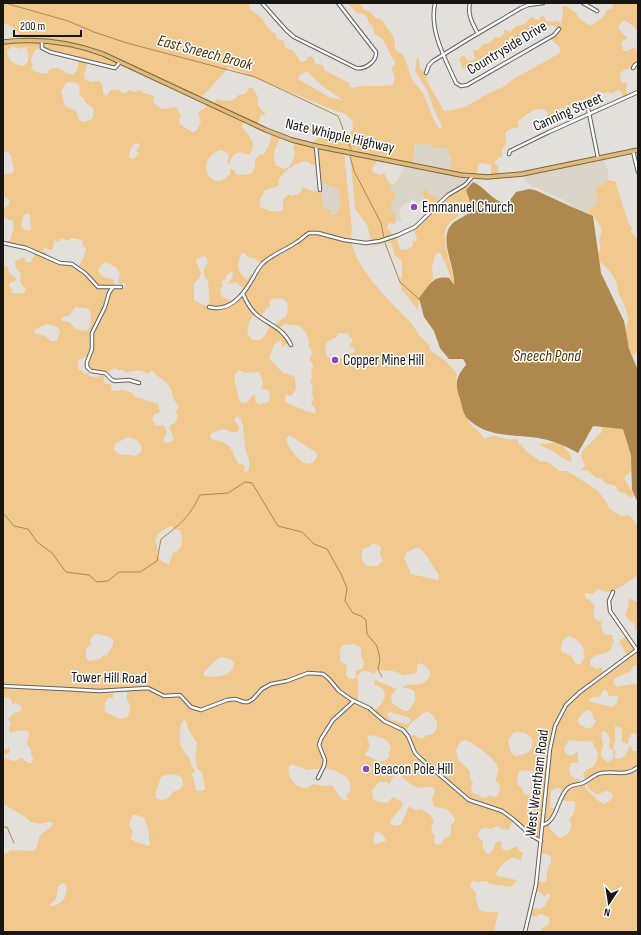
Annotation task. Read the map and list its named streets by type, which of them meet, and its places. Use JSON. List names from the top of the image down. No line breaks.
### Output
{"streets":{"main road":["Nate Whipple Highway"],"street":["Countryside Drive","Canning Street","Tower Hill Road","West Wrentham Road"]},"crossings":[["Tower Hill Road","West Wrentham Road"]],"water":["East Sneech Brook","Sneech Pond"],"places":["Emmanuel Church","Copper Mine Hill","Beacon Pole Hill"],"scale_bar":"200 m","north":"bottom"}
